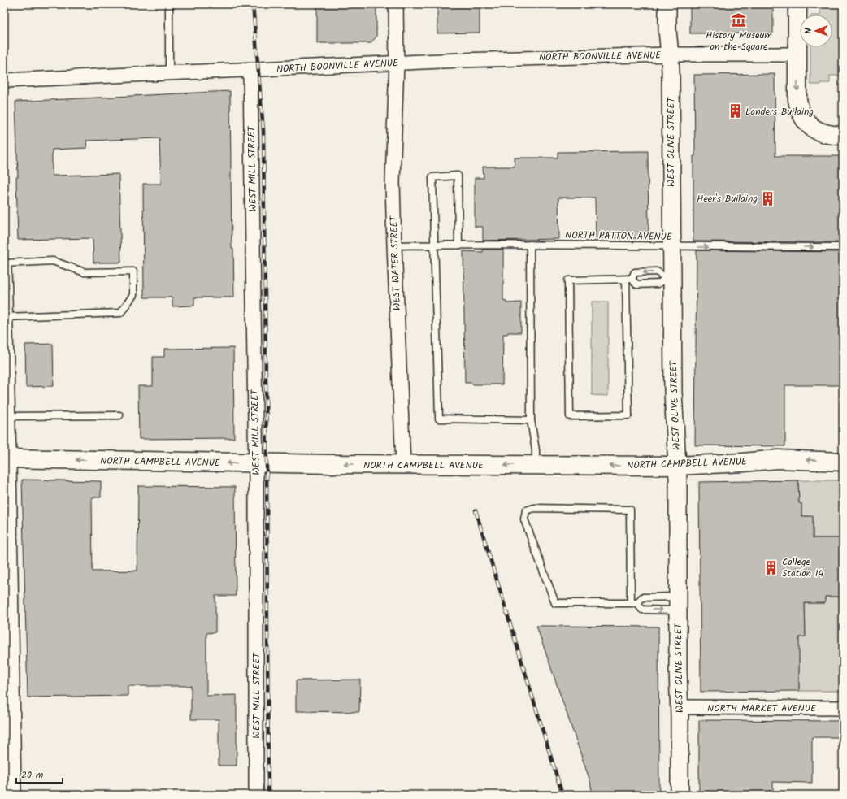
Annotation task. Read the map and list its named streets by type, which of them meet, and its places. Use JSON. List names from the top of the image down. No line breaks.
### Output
{"streets":{"main road":["NORTH CAMPBELL AVENUE"],"street":["NORTH BOONVILLE AVENUE","WEST OLIVE STREET","WEST MILL STREET","WEST WATER STREET","NORTH MARKET AVENUE"],"lane":["NORTH PATTON AVENUE"]},"crossings":[["NORTH BOONVILLE AVENUE","WEST OLIVE STREET"],["NORTH BOONVILLE AVENUE","WEST MILL STREET"],["NORTH BOONVILLE AVENUE","WEST WATER STREET"],["WEST OLIVE STREET","NORTH PATTON AVENUE"],["WEST OLIVE STREET","NORTH CAMPBELL AVENUE"],["WEST OLIVE STREET","NORTH MARKET AVENUE"],["WEST MILL STREET","NORTH CAMPBELL AVENUE"],["NORTH PATTON AVENUE","WEST WATER STREET"],["WEST WATER STREET","NORTH CAMPBELL AVENUE"]],"one_way":["NORTH PATTON AVENUE","NORTH CAMPBELL AVENUE"],"places":{"museum":["History Museum on the Square"],"building":["Landers Building","Heer's Building","College Station 14"]},"scale_bar":"20 m","north":"left"}
